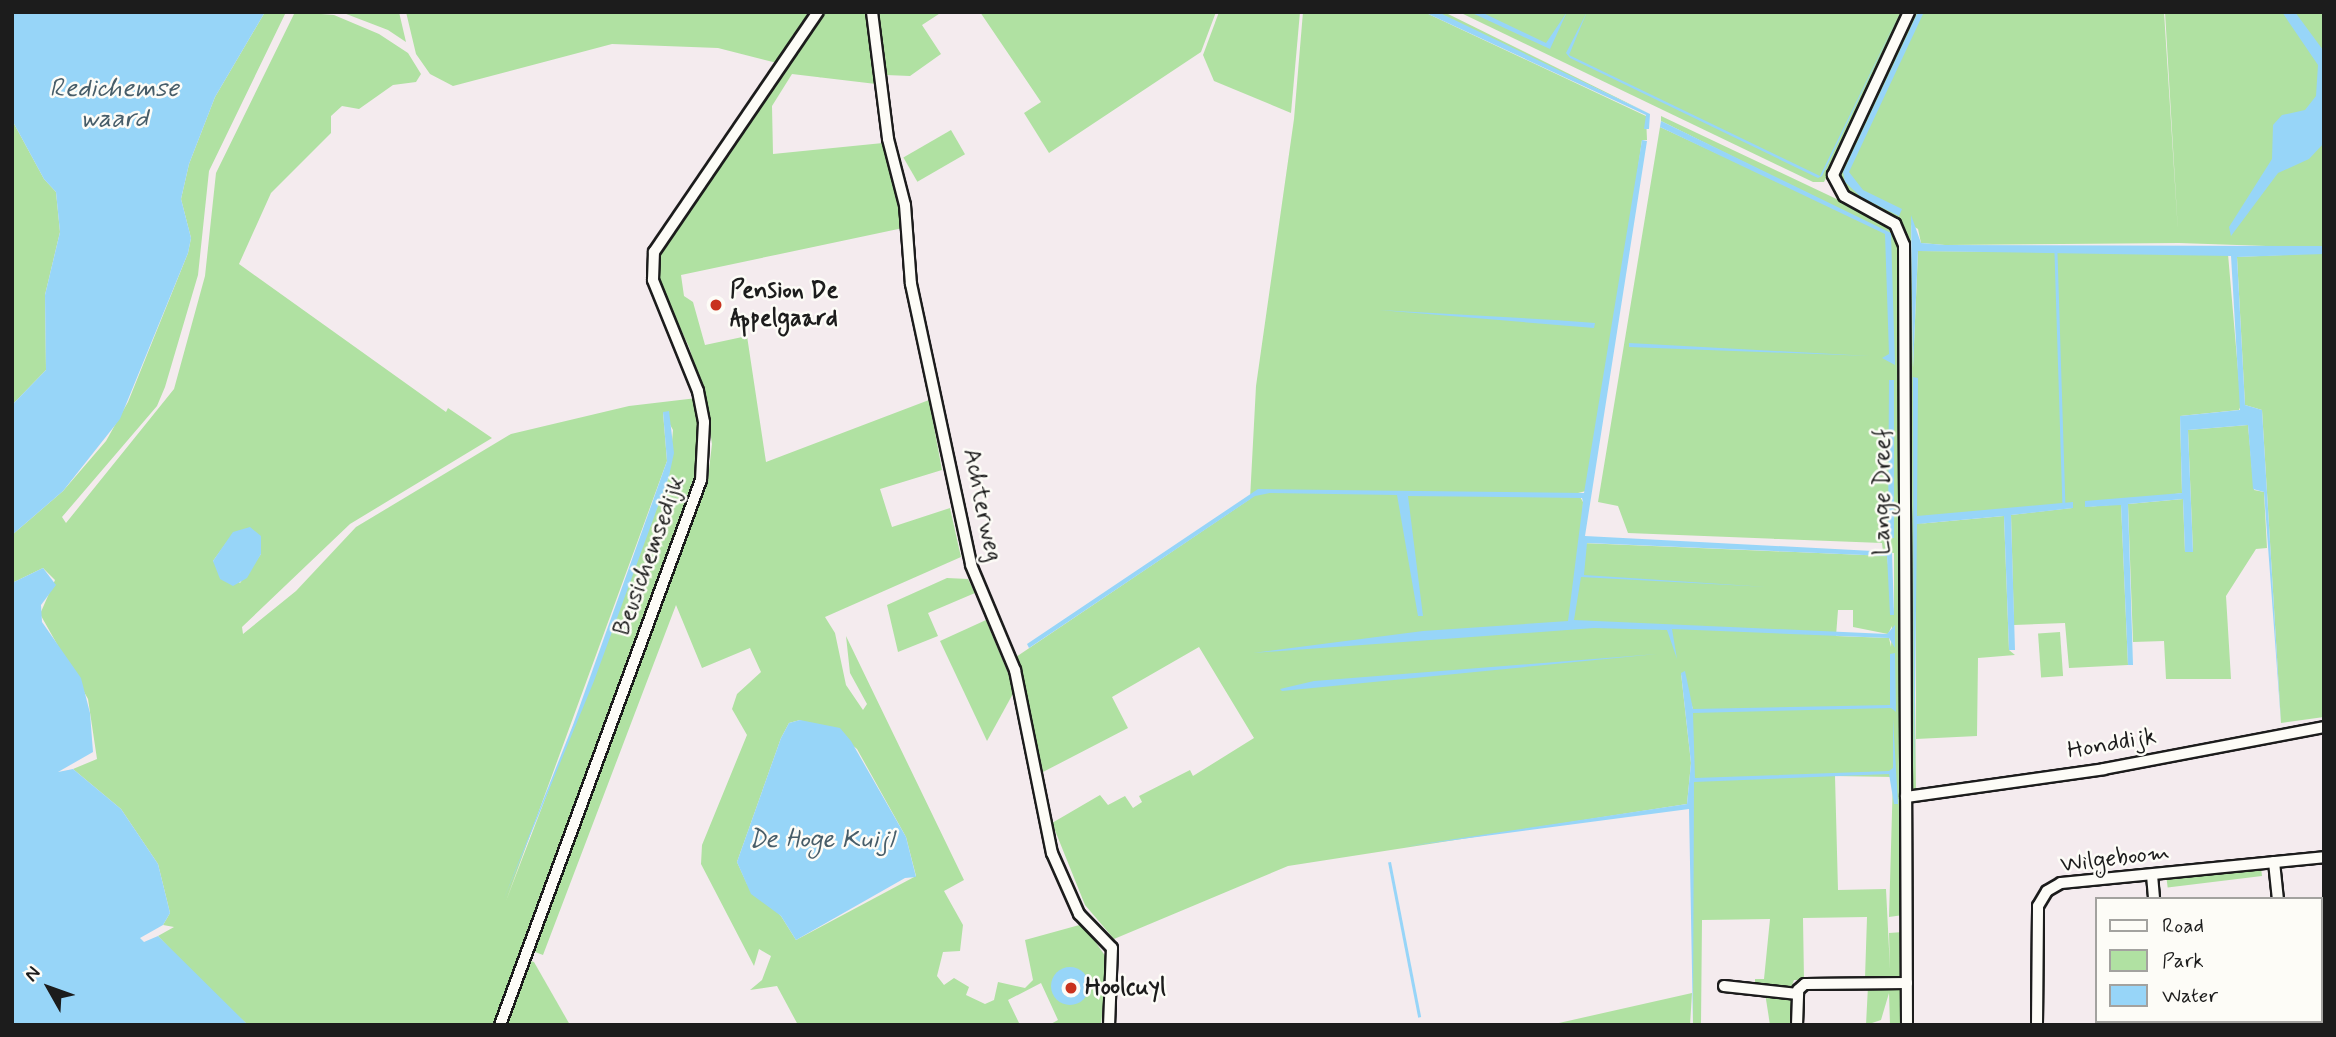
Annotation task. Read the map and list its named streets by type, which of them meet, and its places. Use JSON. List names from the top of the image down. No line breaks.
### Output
{"streets":{"street":["Lange Dreef","Achterweg","Beusichemsedijk","Honddijk","Wilgeboom"]},"crossings":[["Lange Dreef","Honddijk"]],"water":["Redichemse waard","De Hoge Kuijl"],"places":["Pension De Appelgaard","Hoolcuyl"],"legend":["Road","Park","Water"],"north":"top left"}
